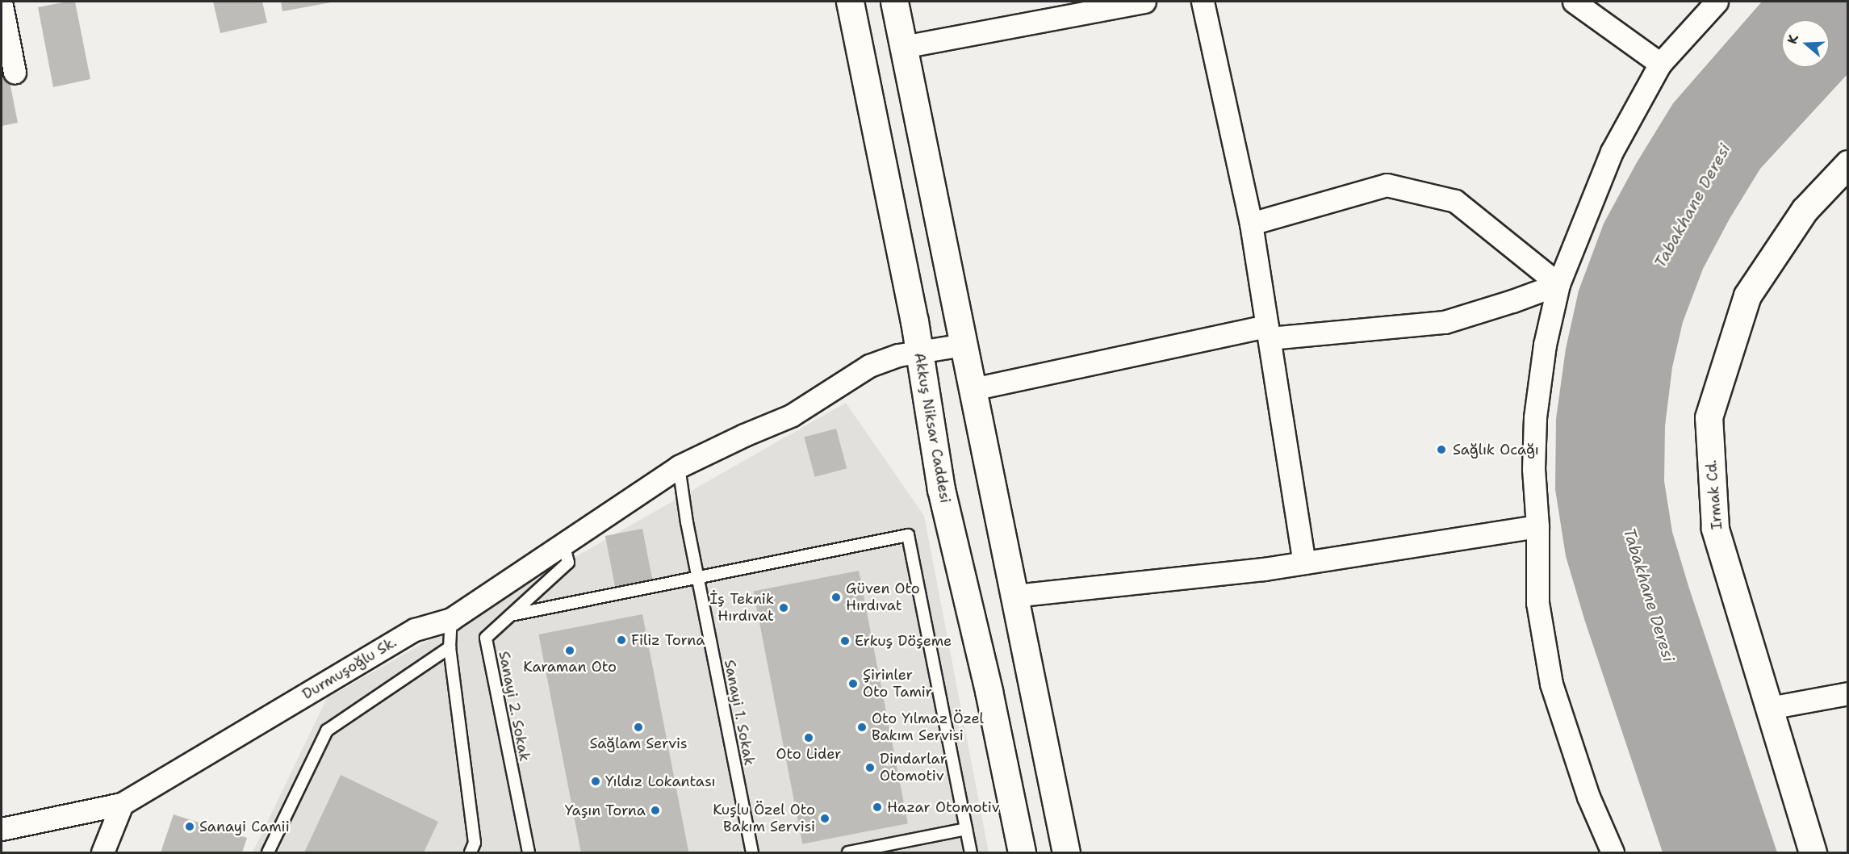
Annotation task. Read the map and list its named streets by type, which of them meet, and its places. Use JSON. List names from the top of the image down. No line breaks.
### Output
{"streets":{"main road":["Akkuş Niksar Caddesi","Irmak Cd."],"street":["Durmuşoğlu Sk."],"lane":["Sanayi 2. Sokak","Sanayi 1. Sokak"]},"crossings":[["Akkuş Niksar Caddesi","Durmuşoğlu Sk."],["Durmuşoğlu Sk.","Sanayi 2. Sokak"],["Durmuşoğlu Sk.","Sanayi 1. Sokak"]],"water":["Tabakhane Deresi"],"places":["Sağlık Ocağı","Güven Oto Hırdıvat","İş Teknik Hırdıvat","Filiz Torna","Erkuş Döşeme","Karaman Oto","Şirinler Oto Tamir","Sağlam Servis","Oto Yılmaz Özel Bakım Servisi","Oto Lider","Dindarlar Otomotiv","Yıldız Lokantası","Hazar Otomotiv","Yaşın Torna","Kuşlu Özel Oto Bakım Servisi","Sanayi Camii"],"north":"left"}
